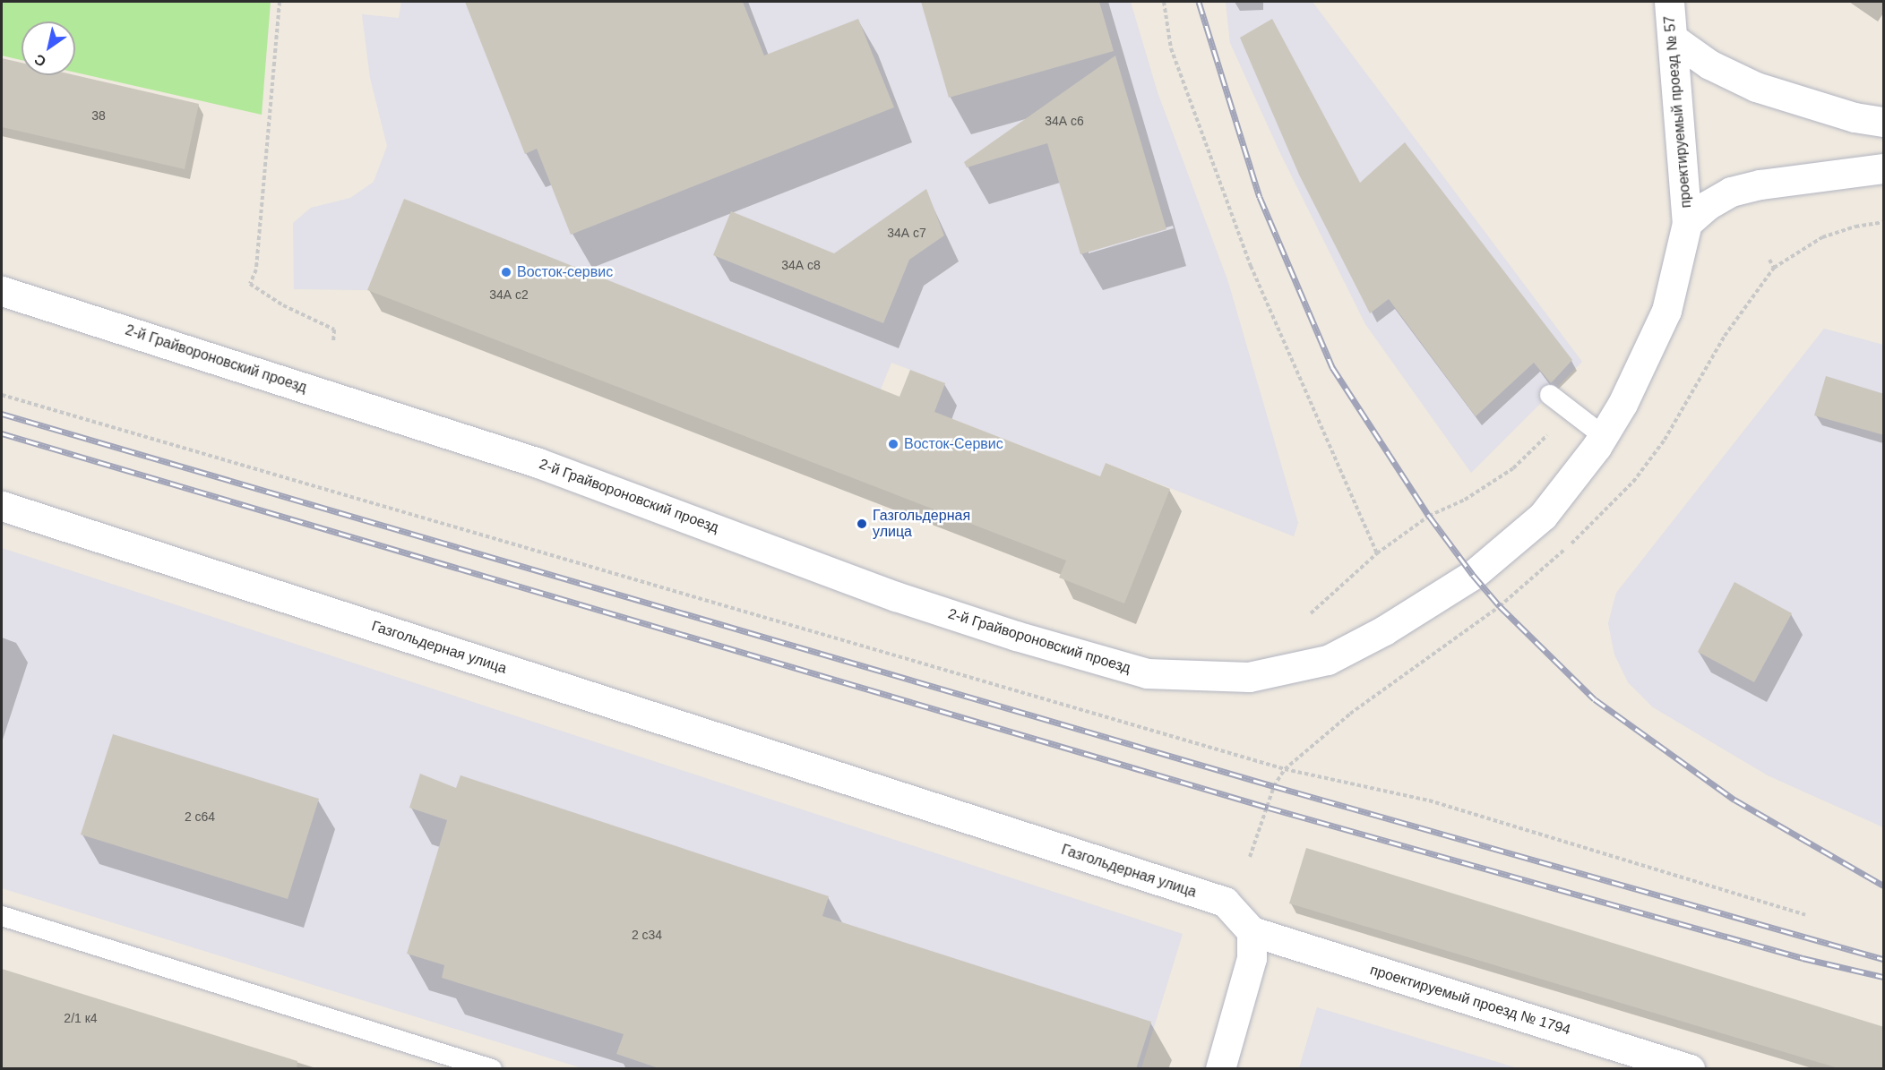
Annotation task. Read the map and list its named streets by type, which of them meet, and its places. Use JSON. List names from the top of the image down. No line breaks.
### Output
{"streets":{"main road":["проектируемый проезд № 57","2-й Грайвороновский проезд","Газгольдерная улица","проектируемый проезд № 1794"]},"crossings":[["проектируемый проезд № 57","2-й Грайвороновский проезд"],["Газгольдерная улица","проектируемый проезд № 1794"]],"places":["Восток-сервис","Восток-Сервис","Газгольдерная улица"],"house_numbers":["38","34А с6","34А с7","34А с8","34А с2","2 с64","2 с34","2/1 к4"],"north":"bottom left"}
